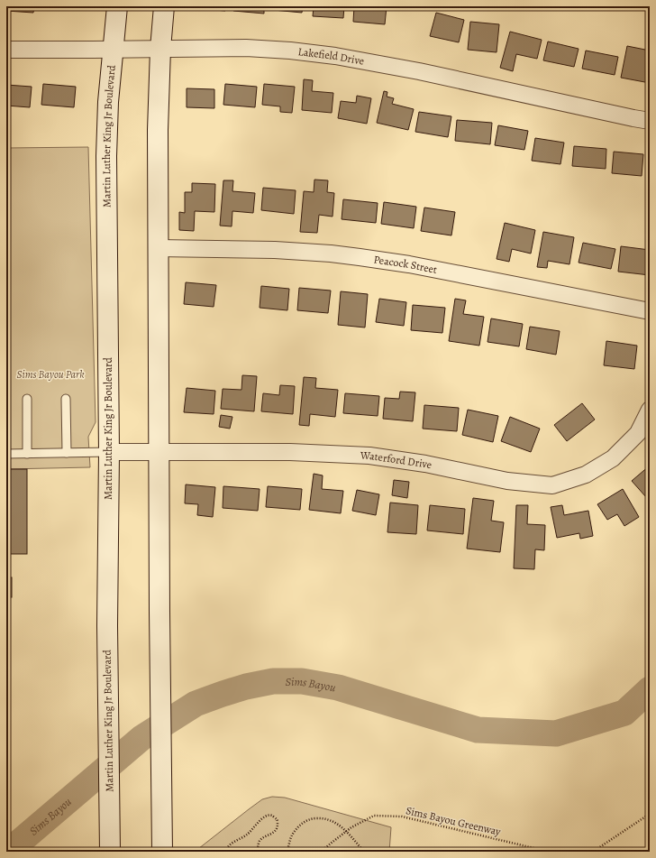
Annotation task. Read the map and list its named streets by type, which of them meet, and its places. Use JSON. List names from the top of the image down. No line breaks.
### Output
{"streets":{"main road":["Martin Luther King Jr Boulevard"],"street":["Lakefield Drive","Peacock Street","Waterford Drive"],"path":["Sims Bayou Greenway"]},"crossings":[["Lakefield Drive","Martin Luther King Jr Boulevard"],["Martin Luther King Jr Boulevard","Waterford Drive"]],"water":["Sims Bayou"],"parks":["Sims Bayou Park"]}
